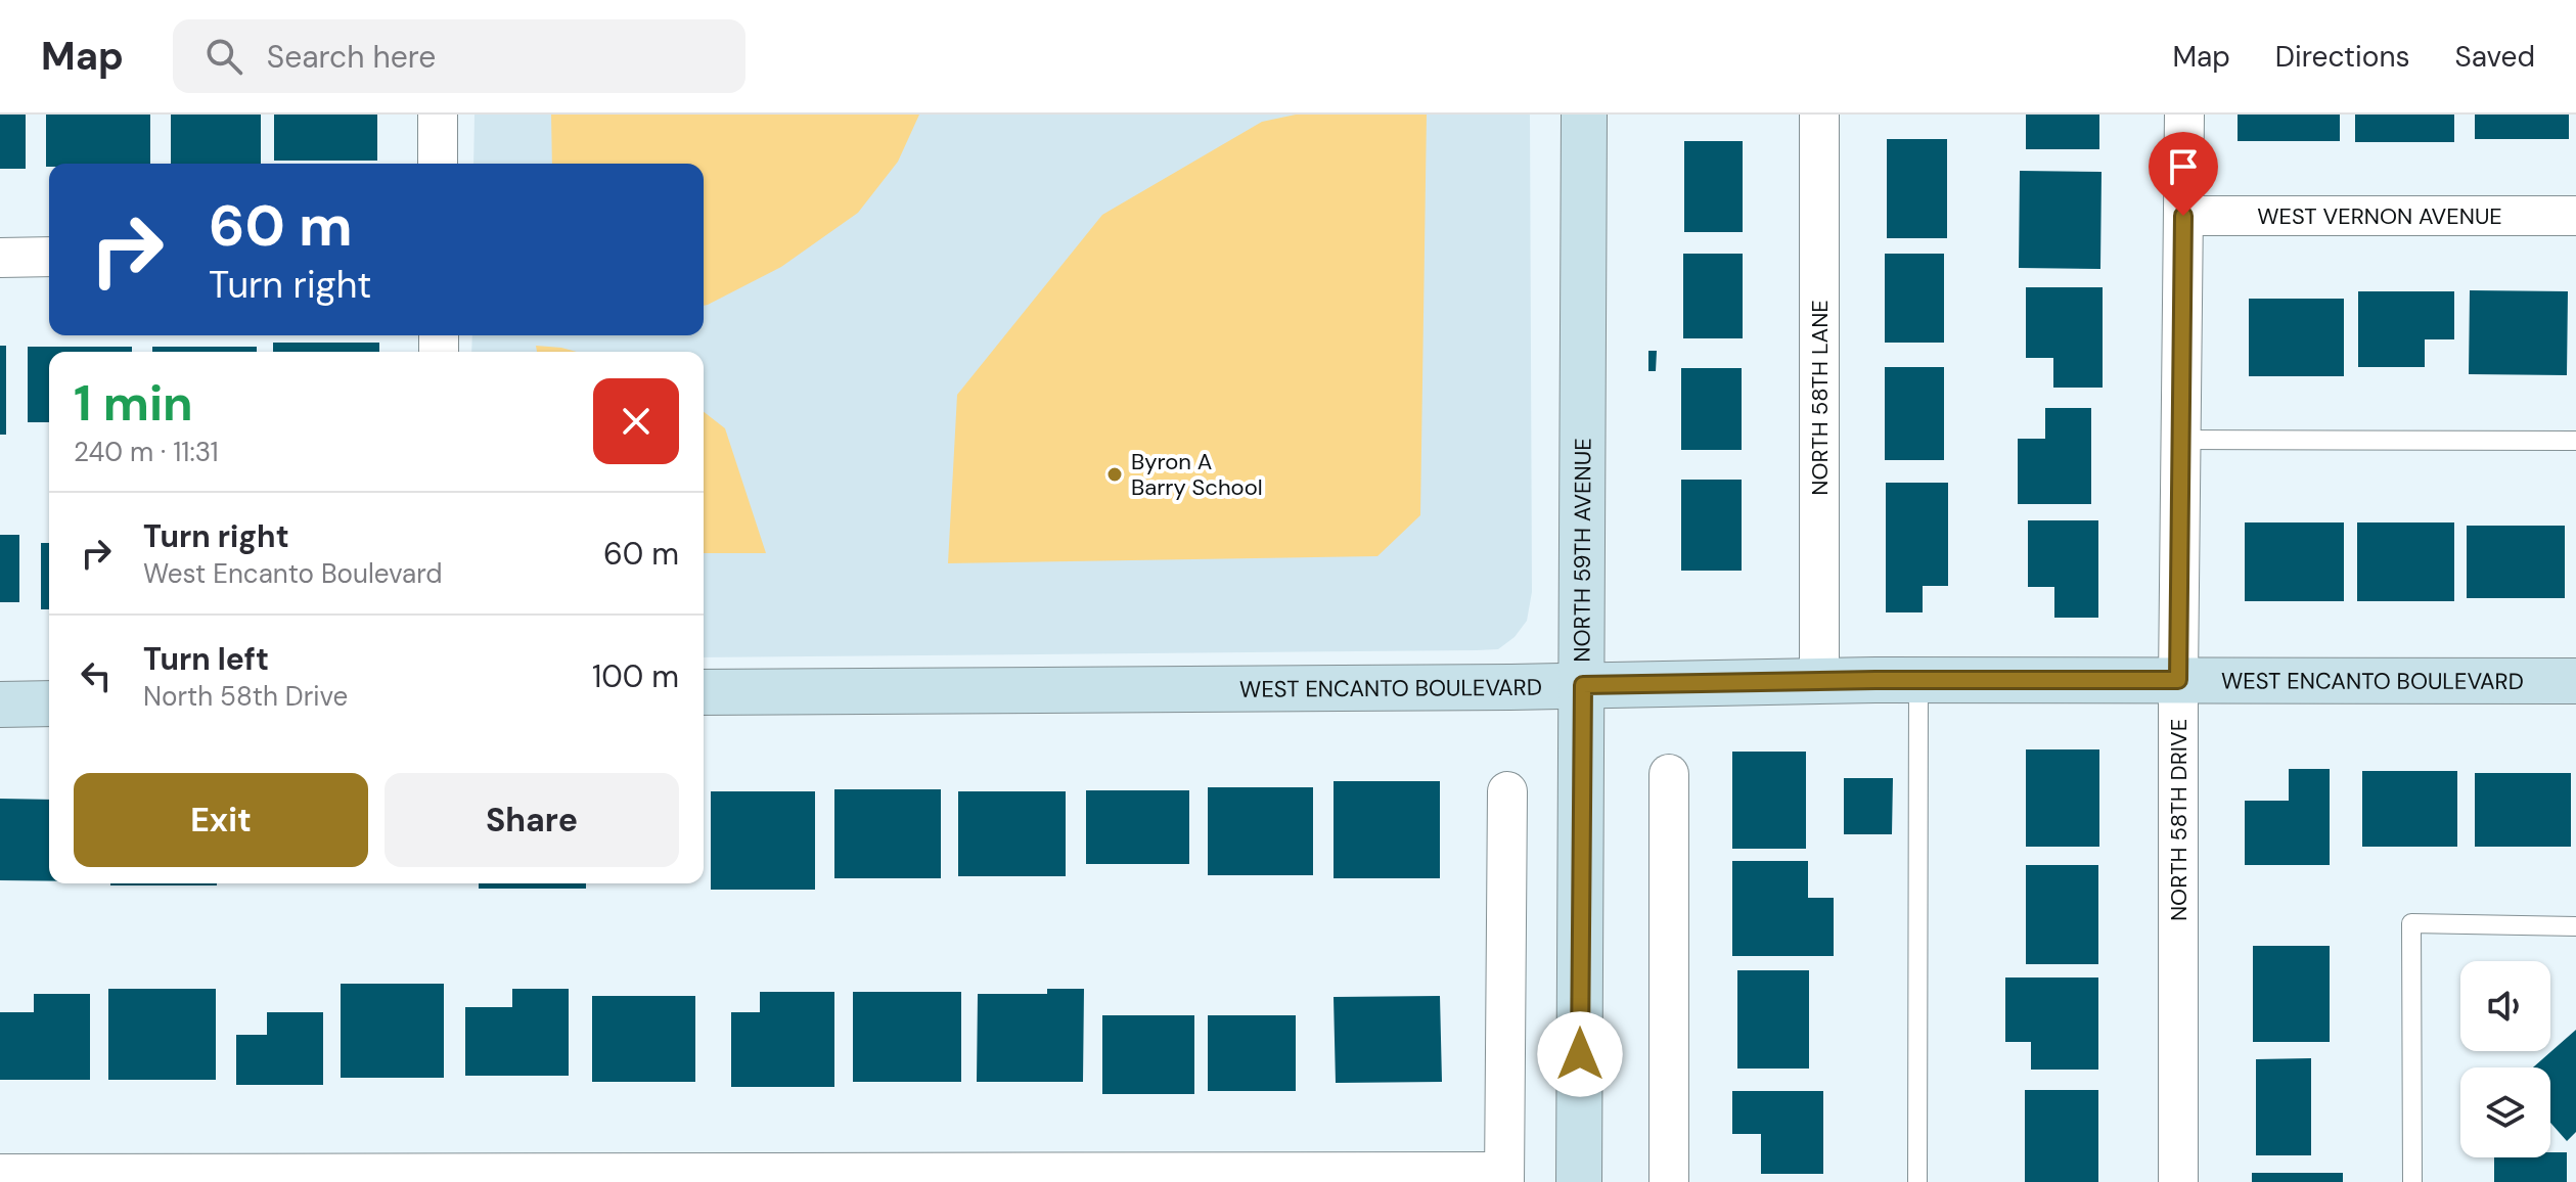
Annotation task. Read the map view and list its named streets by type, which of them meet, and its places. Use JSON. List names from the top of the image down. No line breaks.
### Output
{"streets":{"street":["WEST VERNON AVENUE","NORTH 58TH LANE","NORTH 59TH AVENUE","WEST ENCANTO BOULEVARD","NORTH 58TH DRIVE"]},"crossings":[["WEST VERNON AVENUE","NORTH 58TH DRIVE"],["NORTH 58TH LANE","WEST ENCANTO BOULEVARD"],["NORTH 59TH AVENUE","WEST ENCANTO BOULEVARD"],["WEST ENCANTO BOULEVARD","NORTH 58TH DRIVE"]],"places":["Byron A Barry School"],"page":{"header":"Map","search":"Search here","nav":["Map","Directions","Saved"],"turn":["60 m","Turn right"],"heading":["1 min","240 m · 11:31"],"list":[{"name":"Turn right","note":"West Encanto Boulevard","value":"60 m"},{"name":"Turn left","note":"North 58th Drive","value":"100 m"}],"buttons":["Exit","Share"]}}
